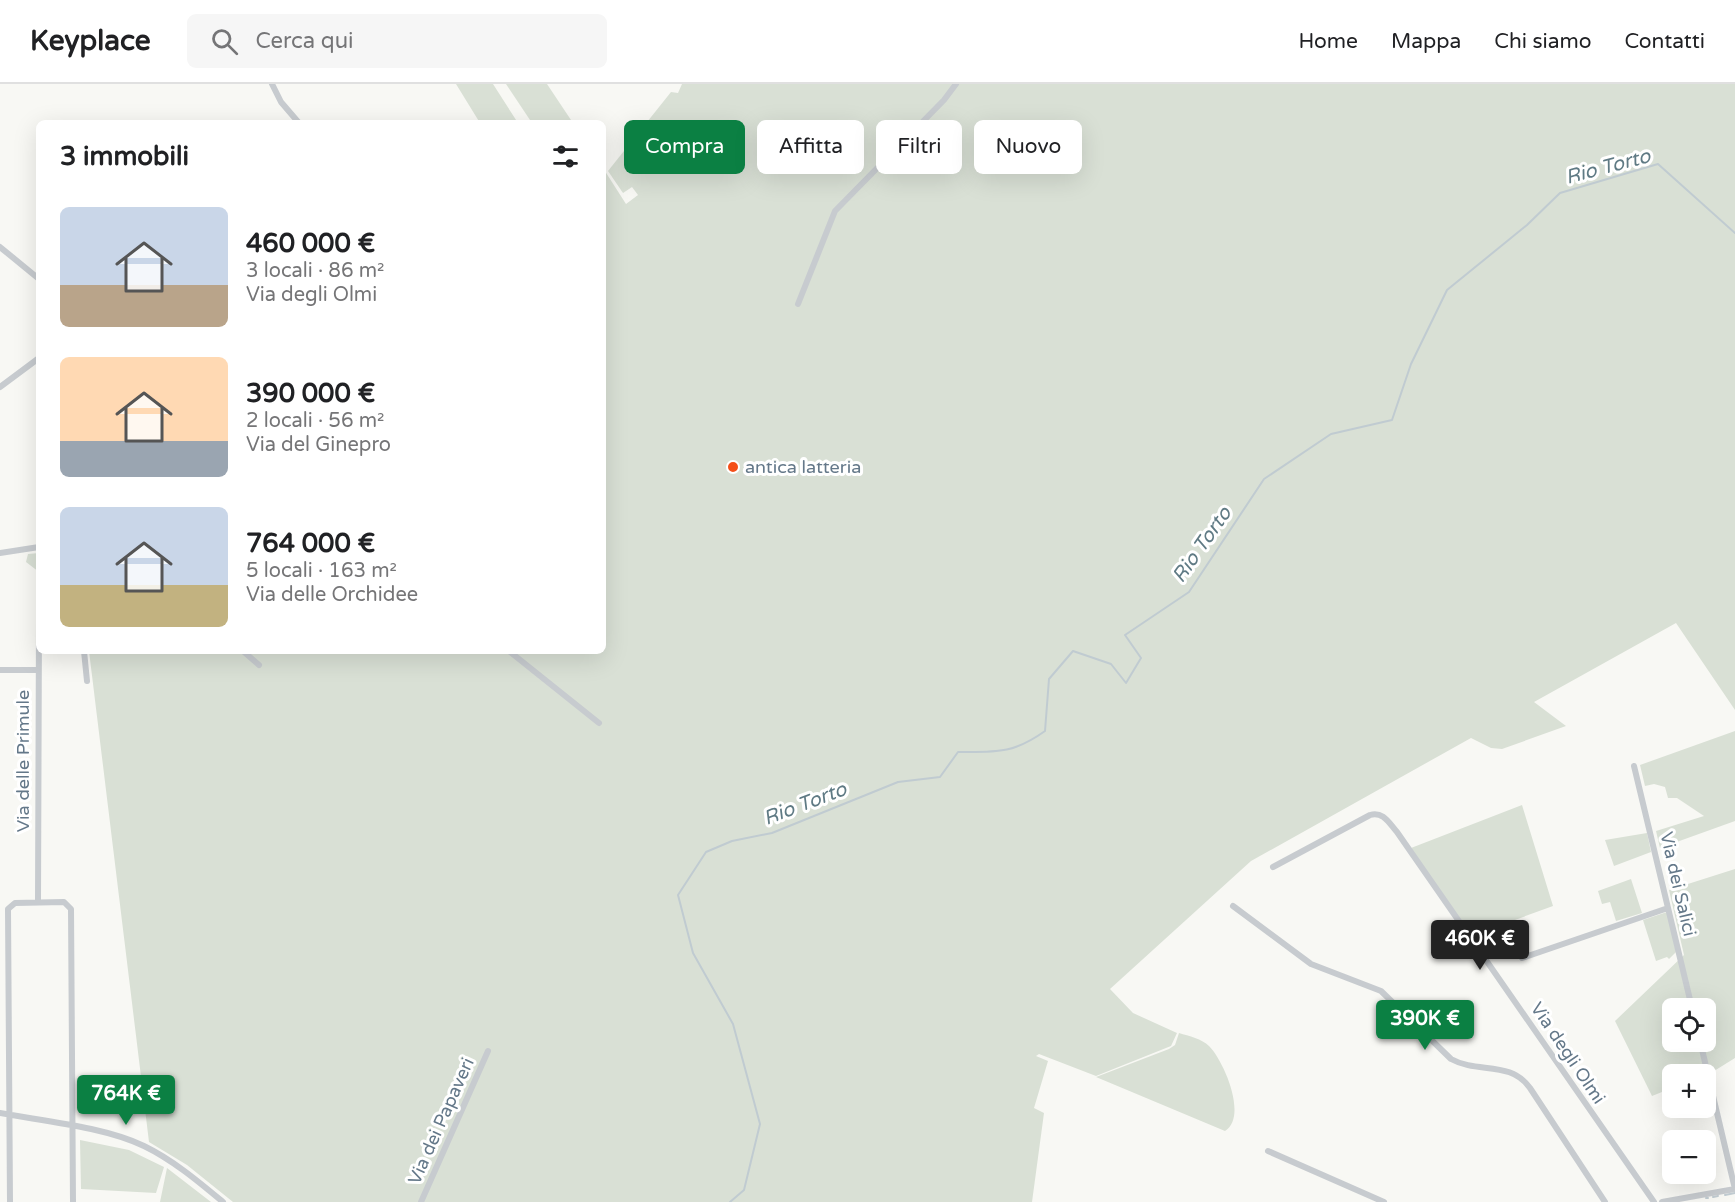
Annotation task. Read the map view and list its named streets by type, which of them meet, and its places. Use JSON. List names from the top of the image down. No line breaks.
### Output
{"streets":{"street":["Via delle Primule","Via dei Salici","Via degli Olmi","Via dei Papaveri"]},"water":["Rio Torto"],"places":["antica latteria"],"page":{"header":"Keyplace","search":"Cerca qui","nav":["Home","Mappa","Chi siamo","Contatti"],"chip":["Compra","Affitta","Filtri","Nuovo"],"heading":"3 immobili","list":[{"name":"460 000 €","note":"3 locali · 86 m² · Via degli Olmi"},{"name":"390 000 €","note":"2 locali · 56 m² · Via del Ginepro"},{"name":"764 000 €","note":"5 locali · 163 m² · Via delle Orchidee"}],"price":["460K €","390K €","764K €"],"map_buttons":["+","−"]}}
